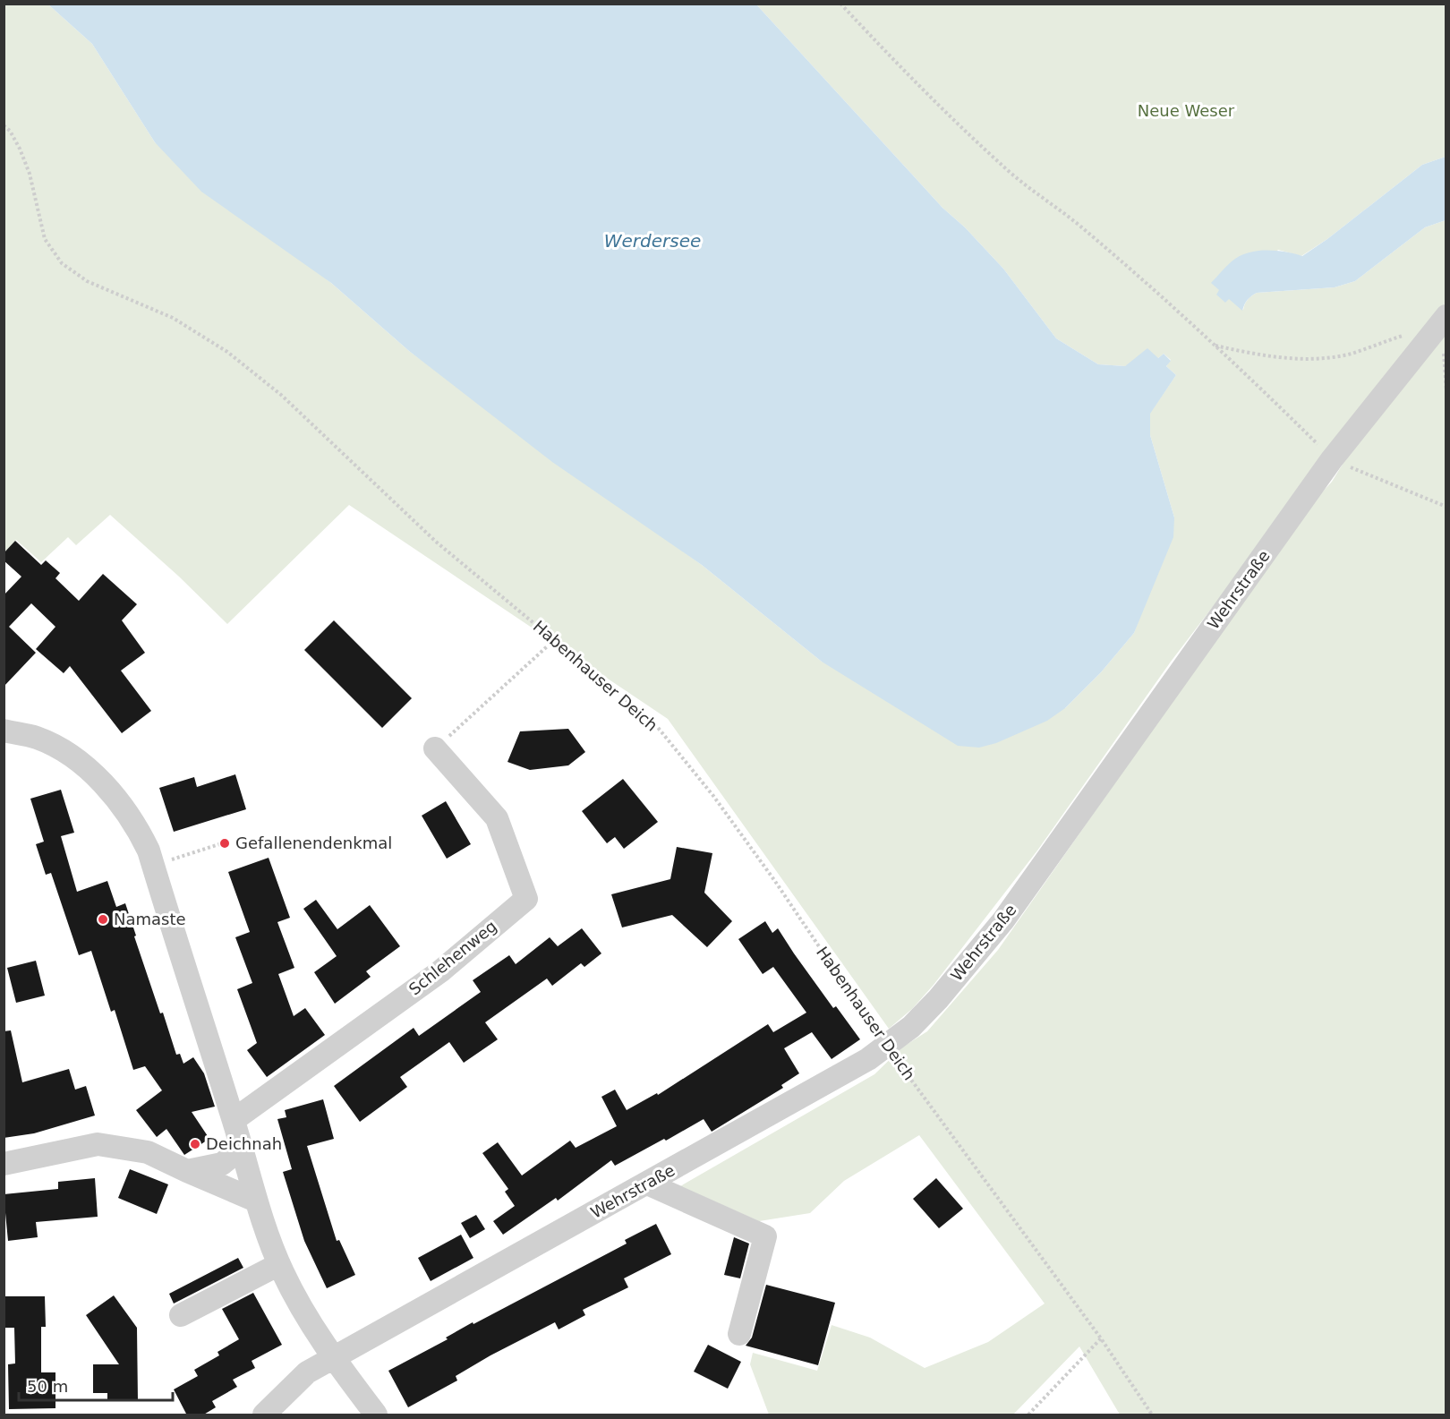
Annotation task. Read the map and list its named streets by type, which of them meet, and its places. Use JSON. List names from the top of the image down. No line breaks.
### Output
{"streets":{"street":["Wehrstraße","Schlehenweg"],"path":["Habenhauser Deich"]},"crossings":[["Wehrstraße","Habenhauser Deich"]],"water":["Werdersee"],"parks":["Neue Weser"],"places":["Gefallenendenkmal","Namaste","Deichnah"],"scale_bar":"50 m"}
